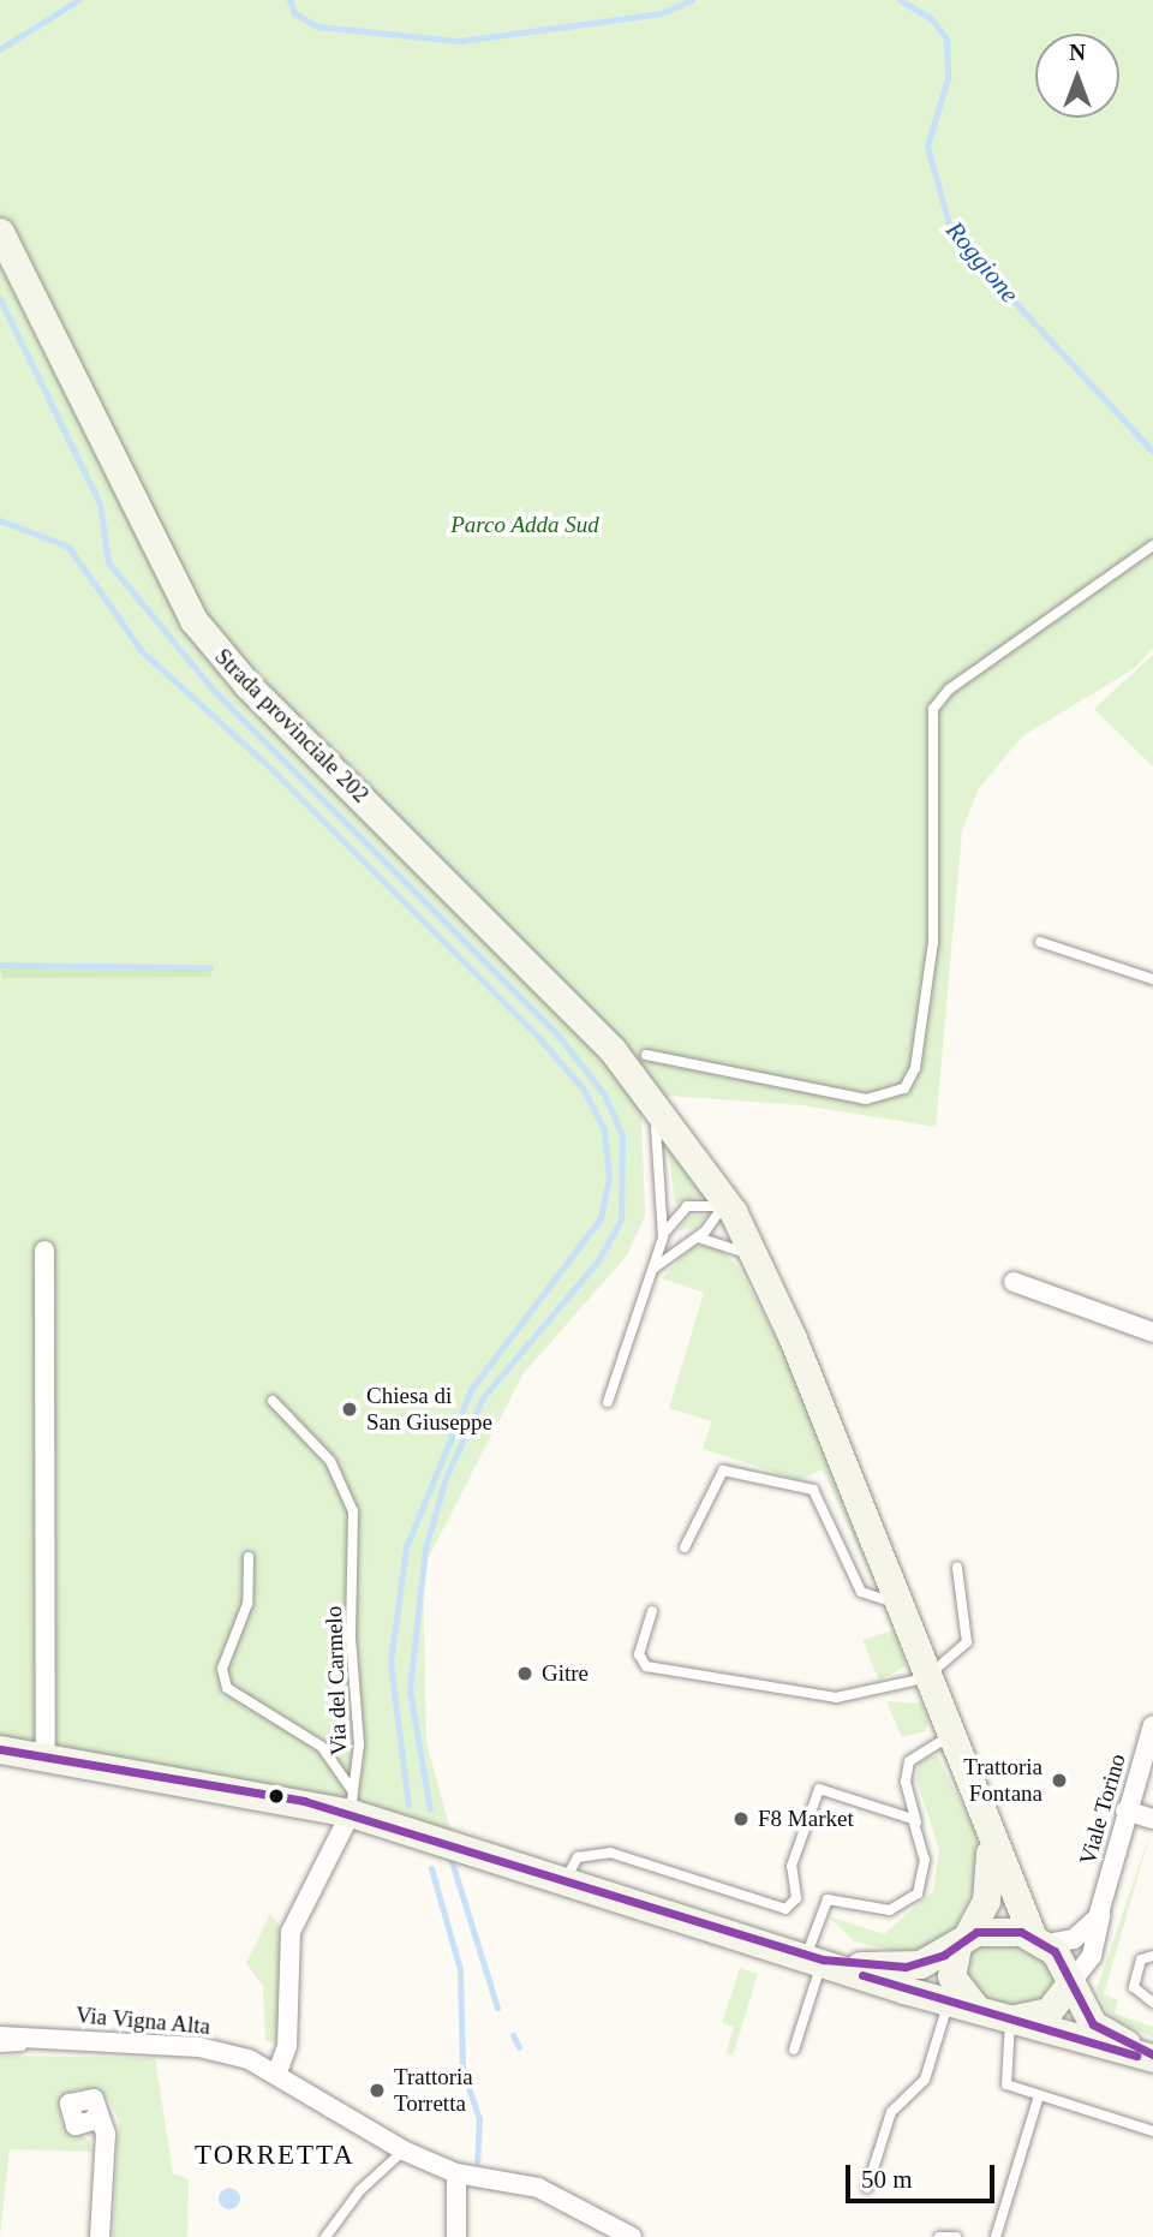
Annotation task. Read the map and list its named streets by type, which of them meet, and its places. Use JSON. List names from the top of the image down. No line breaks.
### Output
{"streets":{"street":["Strada provinciale 202","Viale Torino","Via Vigna Alta"],"lane":["Via del Carmelo"]},"crossings":[["Strada provinciale 202","Viale Torino"]],"districts":["TORRETTA"],"water":["Roggione"],"parks":["Parco Adda Sud"],"places":["Chiesa di San Giuseppe","Gitre","Trattoria Fontana","F8 Market","Trattoria Torretta"],"scale_bar":"50 m","north":"top"}
